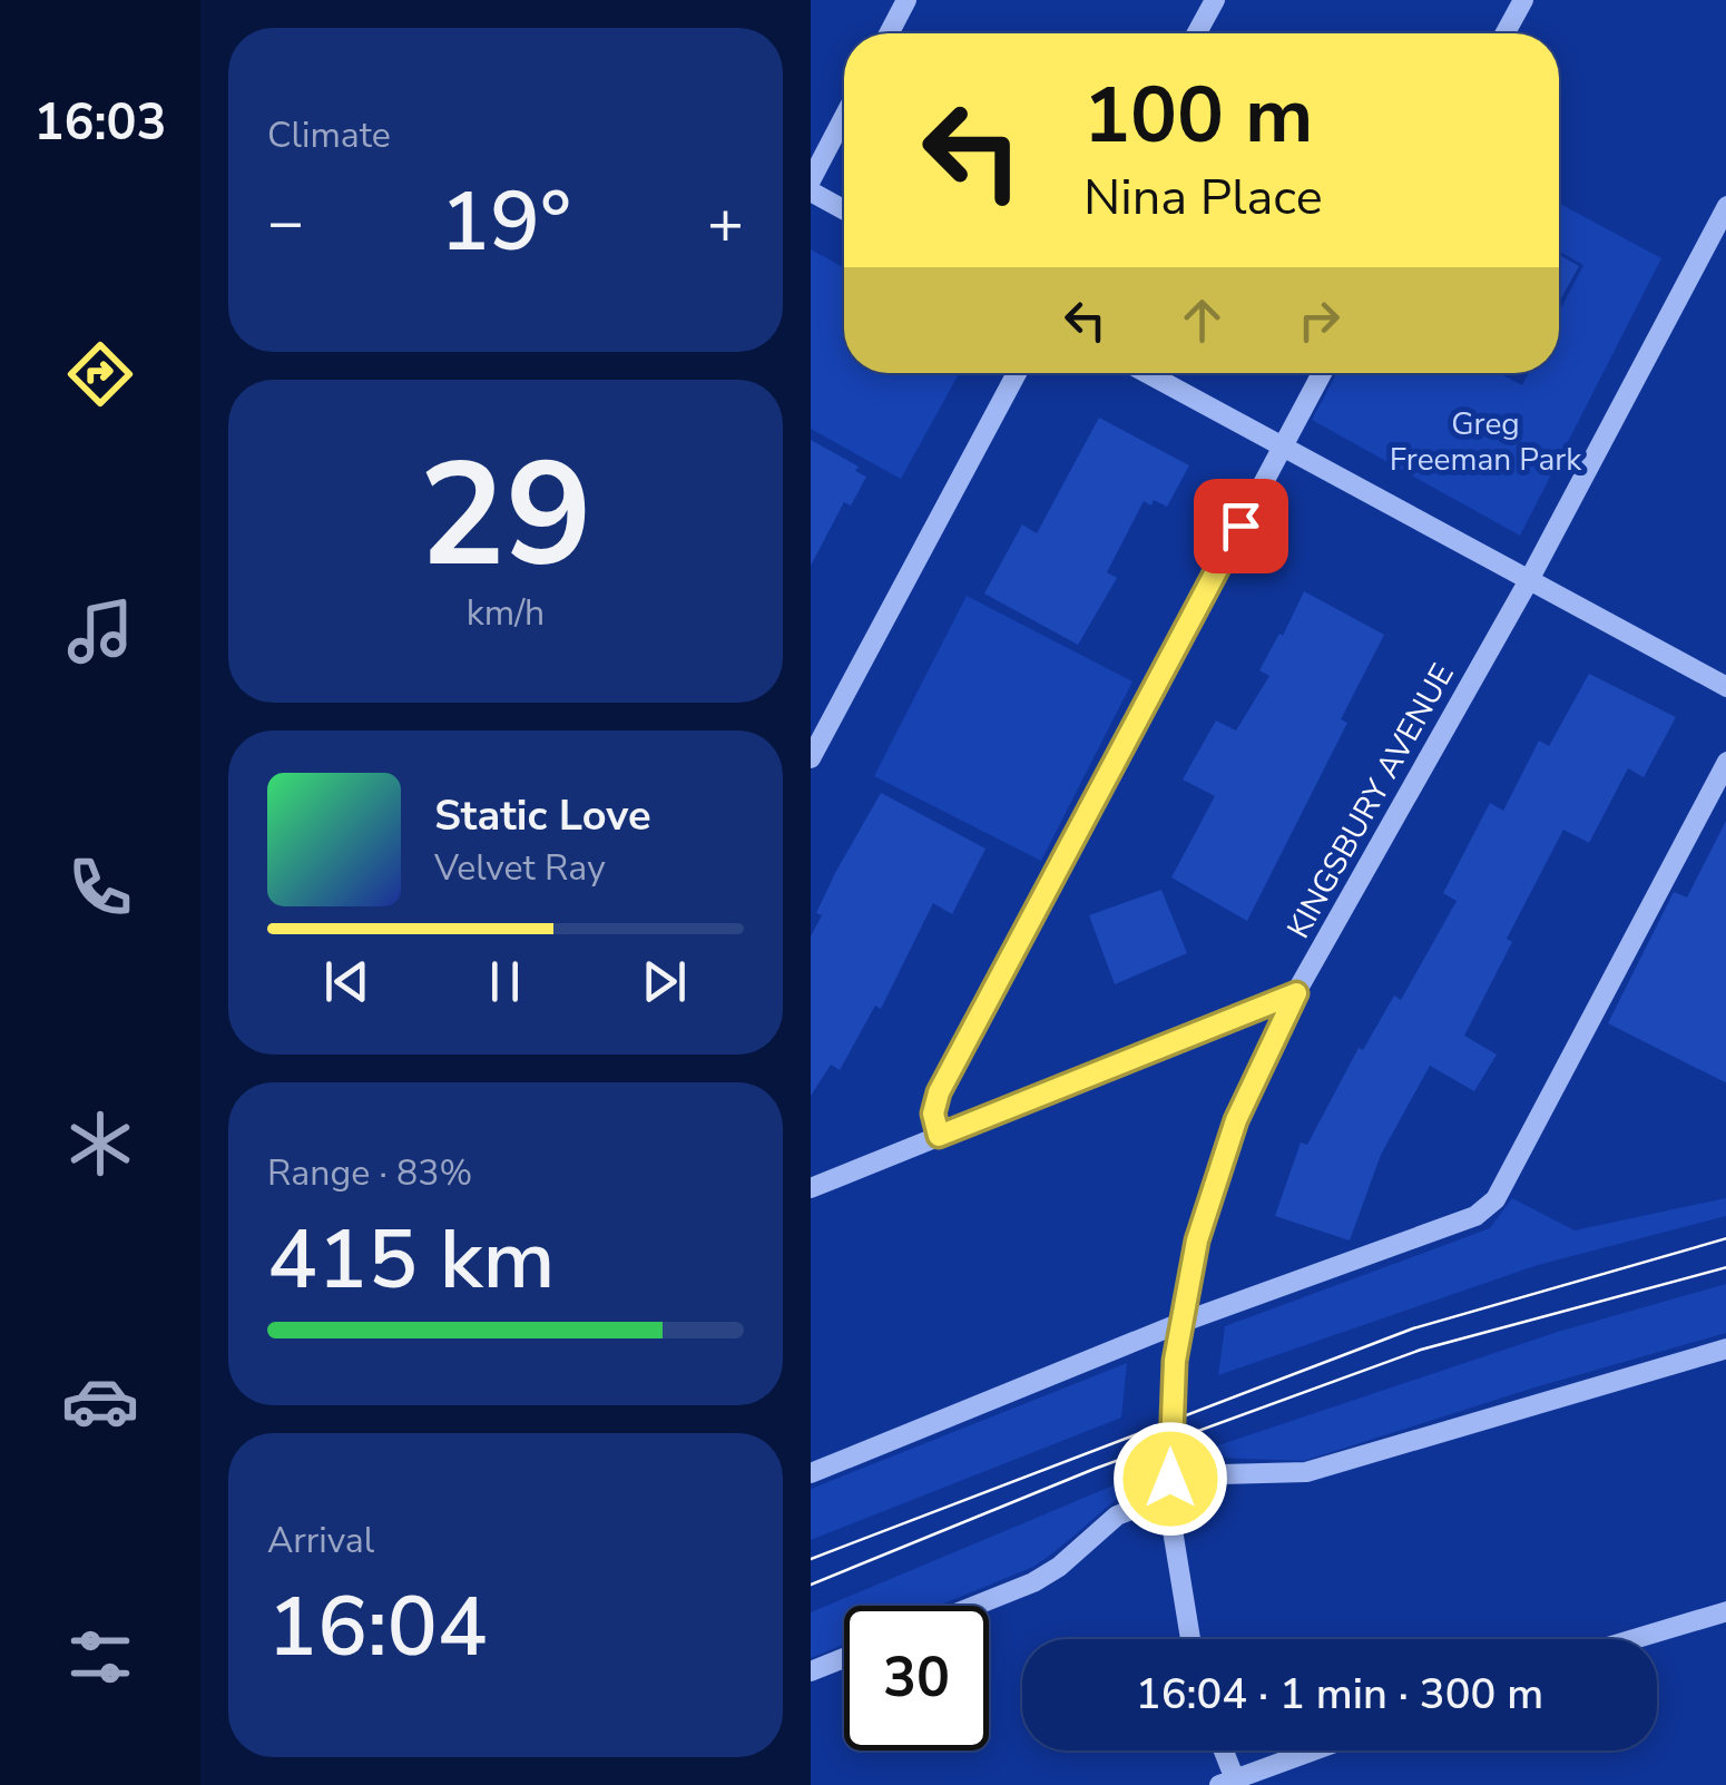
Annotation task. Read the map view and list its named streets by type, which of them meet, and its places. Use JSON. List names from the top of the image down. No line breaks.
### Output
{"streets":{"street":["KINGSBURY AVENUE"]},"parks":["Greg Freeman Park"],"page":{"tabs":"16:03","tile":["Climate",["29","km/h"],["Range · 83%","415 km"],["Arrival","16:04"]],"turn":["100 m","Nina Place"],"heat":["−","19°","+"],"song":["Static Love","Velvet Ray"],"limit":"30","trip":"16:04 · 1 min · 300 m"}}
